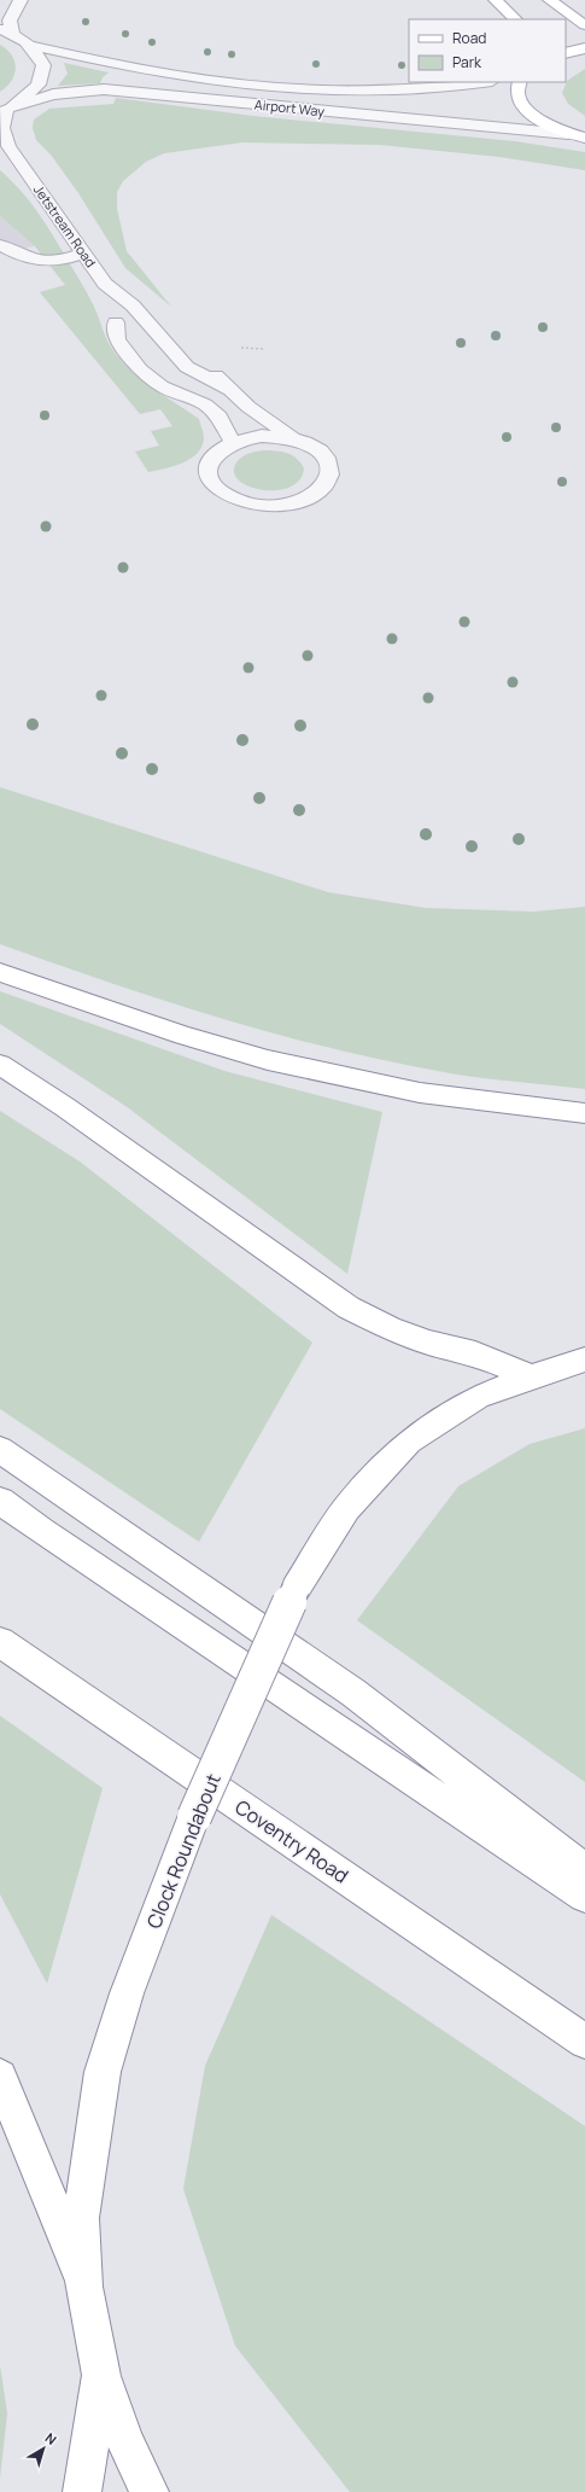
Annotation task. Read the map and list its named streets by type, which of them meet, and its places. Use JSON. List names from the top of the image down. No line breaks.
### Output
{"streets":{"main road":["Coventry Road","Clock Roundabout"],"street":["Airport Way","Jetstream Road"]},"crossings":[["Airport Way","Jetstream Road"]],"legend":["Road","Park"],"north":"top right"}
